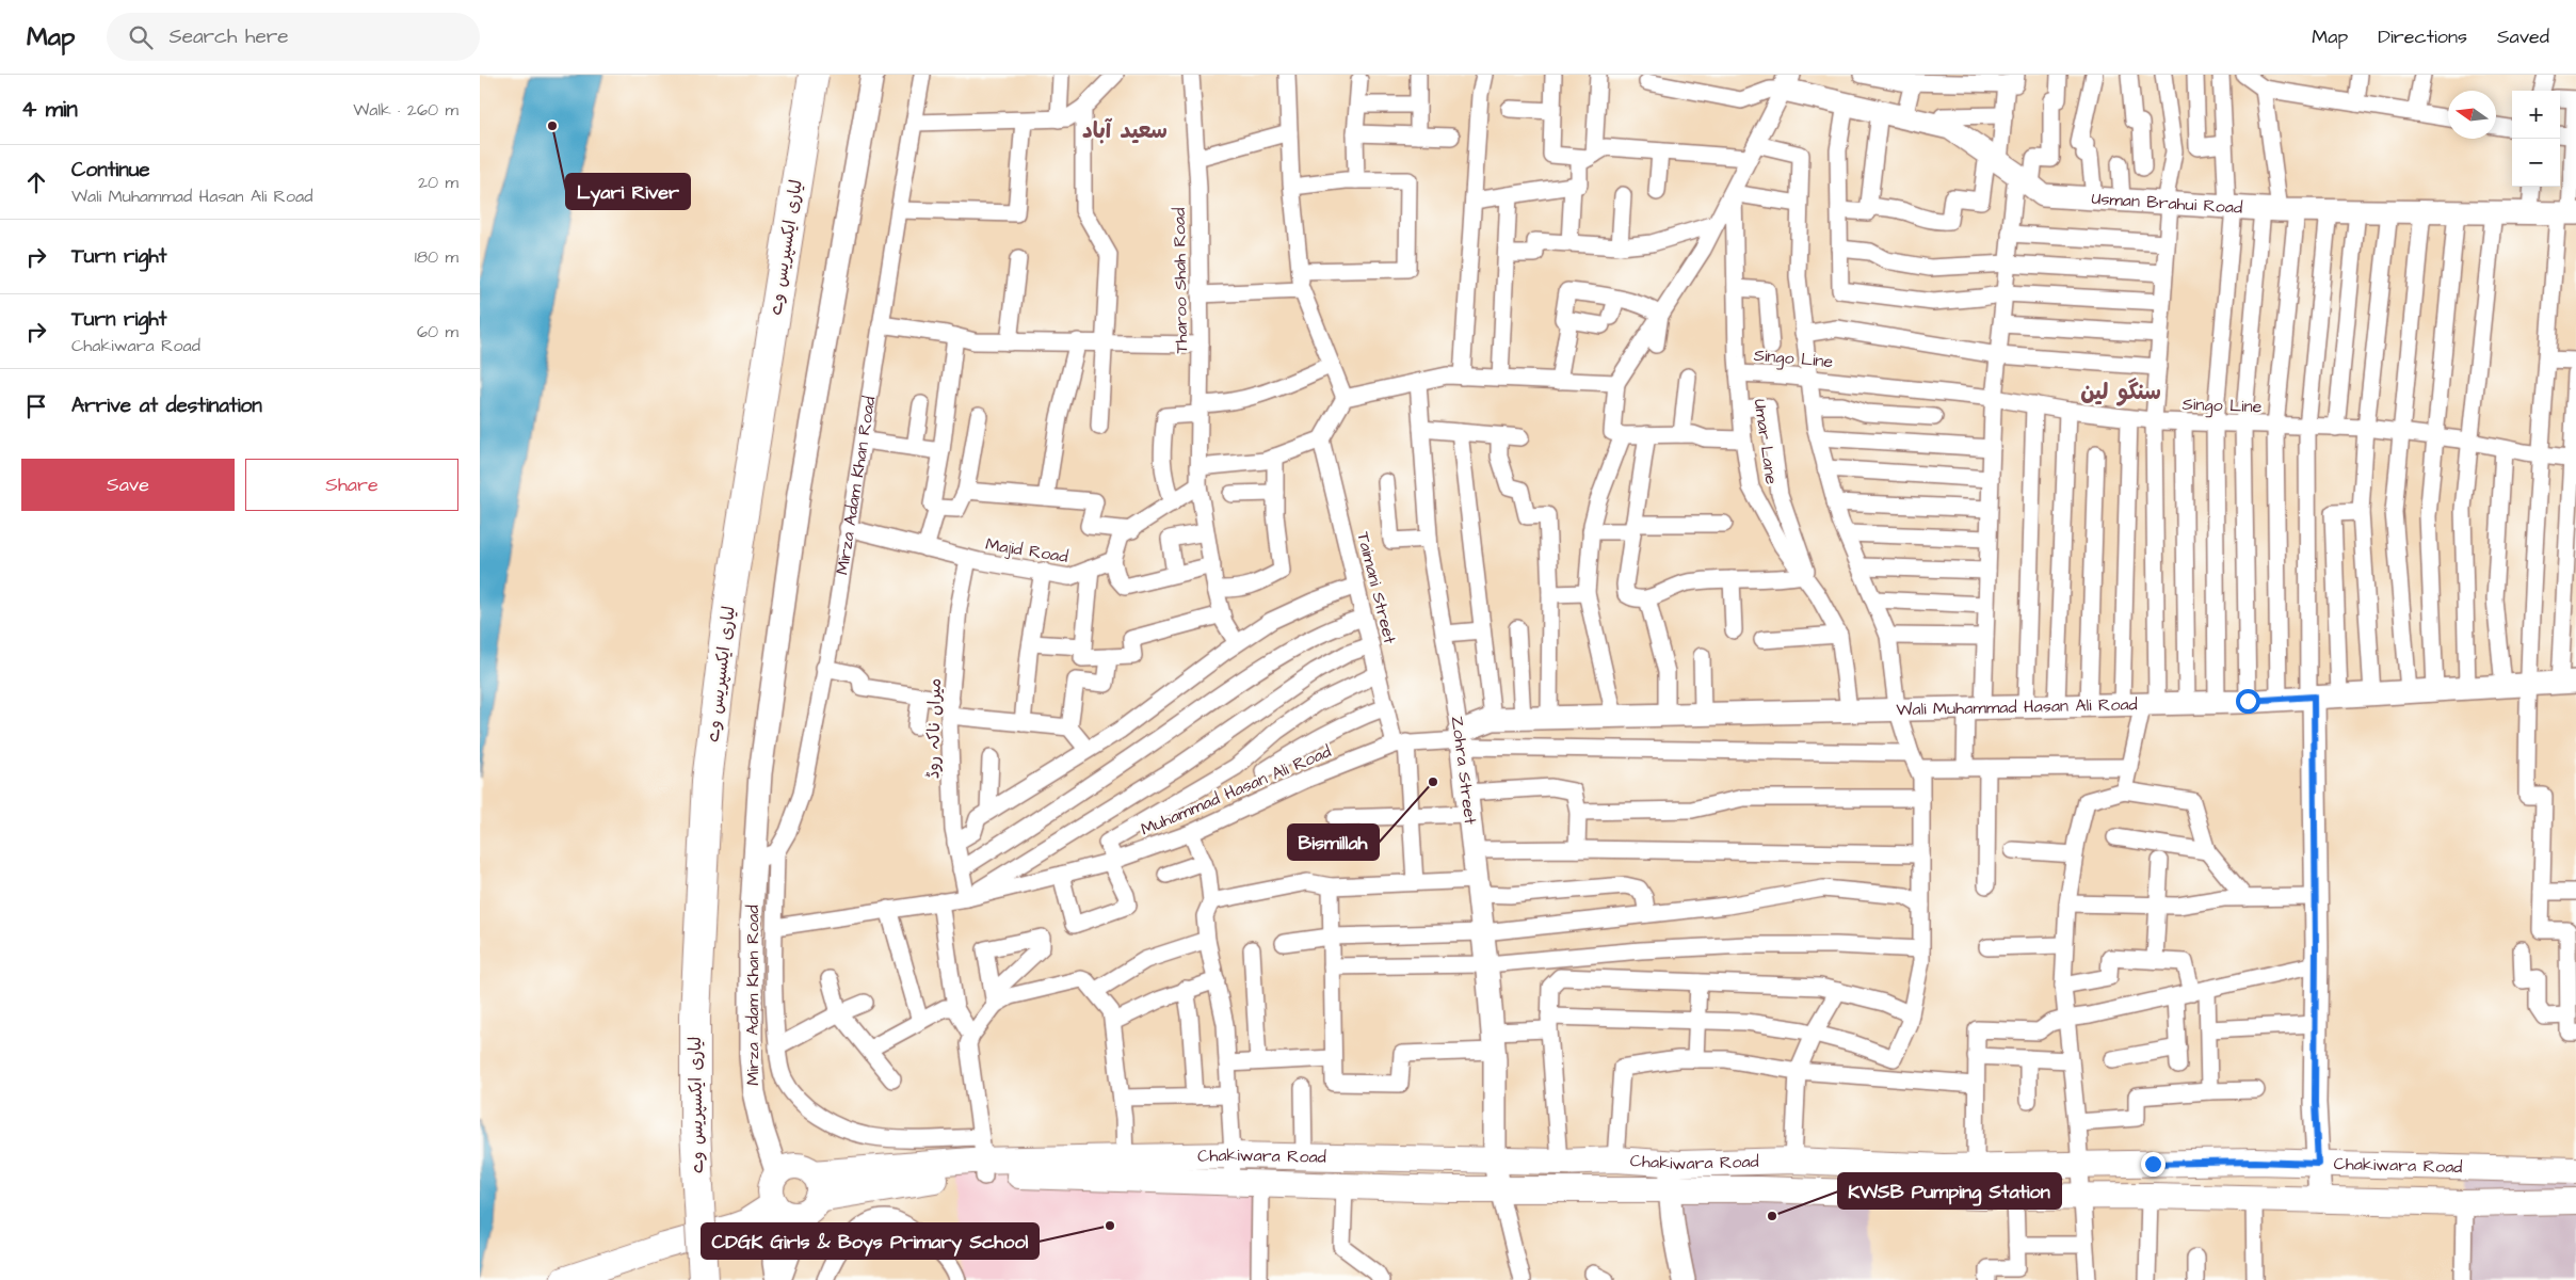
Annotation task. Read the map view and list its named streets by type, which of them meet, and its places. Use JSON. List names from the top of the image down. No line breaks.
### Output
{"streets":{"highway":["لیاری ایکسپریس وے"],"main road":["Chakiwara Road"],"street":["Usman Brahui Road","Tharoo Shah Road","Singo Line","Umar Lane","Mirza Adam Khan Road","Majid Road","Taimani Street","Wali Muhammad Hasan Ali Road","میراں ناکہ روڈ","Zohra Street","Muhammad Hasan Ali Road"]},"crossings":[["Singo Line","Umar Lane"],["Umar Lane","Wali Muhammad Hasan Ali Road"],["Mirza Adam Khan Road","Majid Road"],["Mirza Adam Khan Road","Chakiwara Road"],["Majid Road","میراں ناکہ روڈ"],["Taimani Street","Muhammad Hasan Ali Road"],["Wali Muhammad Hasan Ali Road","Zohra Street"],["Wali Muhammad Hasan Ali Road","Muhammad Hasan Ali Road"],["میراں ناکہ روڈ","Muhammad Hasan Ali Road"],["Zohra Street","Muhammad Hasan Ali Road"],["Zohra Street","Chakiwara Road"]],"districts":["سعید آباد","سنگو لین"],"places":["Lyari River","Bismillah","KWSB Pumping Station","CDGK Girls & Boys Primary School"],"north":"left","page":{"header":"Map","search":"Search here","nav":["Map","Directions","Saved"],"heading":["4 min","Walk · 260 m"],"map_buttons":["+","−"],"list":[["Continue","Wali Muhammad Hasan Ali Road","20 m"],["Turn right","180 m"],["Turn right","Chakiwara Road","60 m"],"Arrive at destination"],"buttons":["Save","Share"]}}
